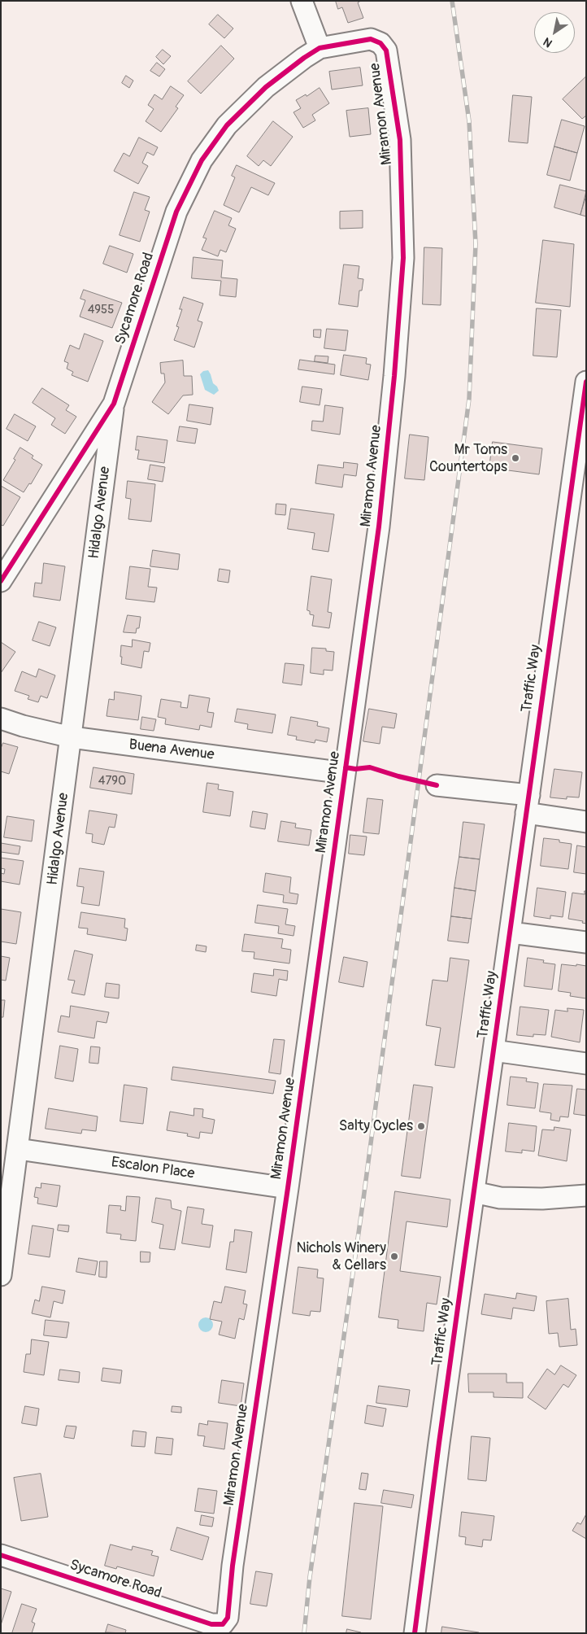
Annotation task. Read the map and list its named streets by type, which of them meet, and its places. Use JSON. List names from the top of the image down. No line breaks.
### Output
{"streets":{"street":["Miramon Avenue","Sycamore Road","Hidalgo Avenue","Traffic Way","Buena Avenue","Escalon Place"]},"crossings":[["Miramon Avenue","Sycamore Road"],["Miramon Avenue","Buena Avenue"],["Miramon Avenue","Escalon Place"],["Sycamore Road","Hidalgo Avenue"],["Hidalgo Avenue","Buena Avenue"],["Hidalgo Avenue","Escalon Place"]],"places":["Mr Toms Countertops","Salty Cycles","Nichols Winery & Cellars"],"house_numbers":["4955","4790"],"north":"bottom left"}
